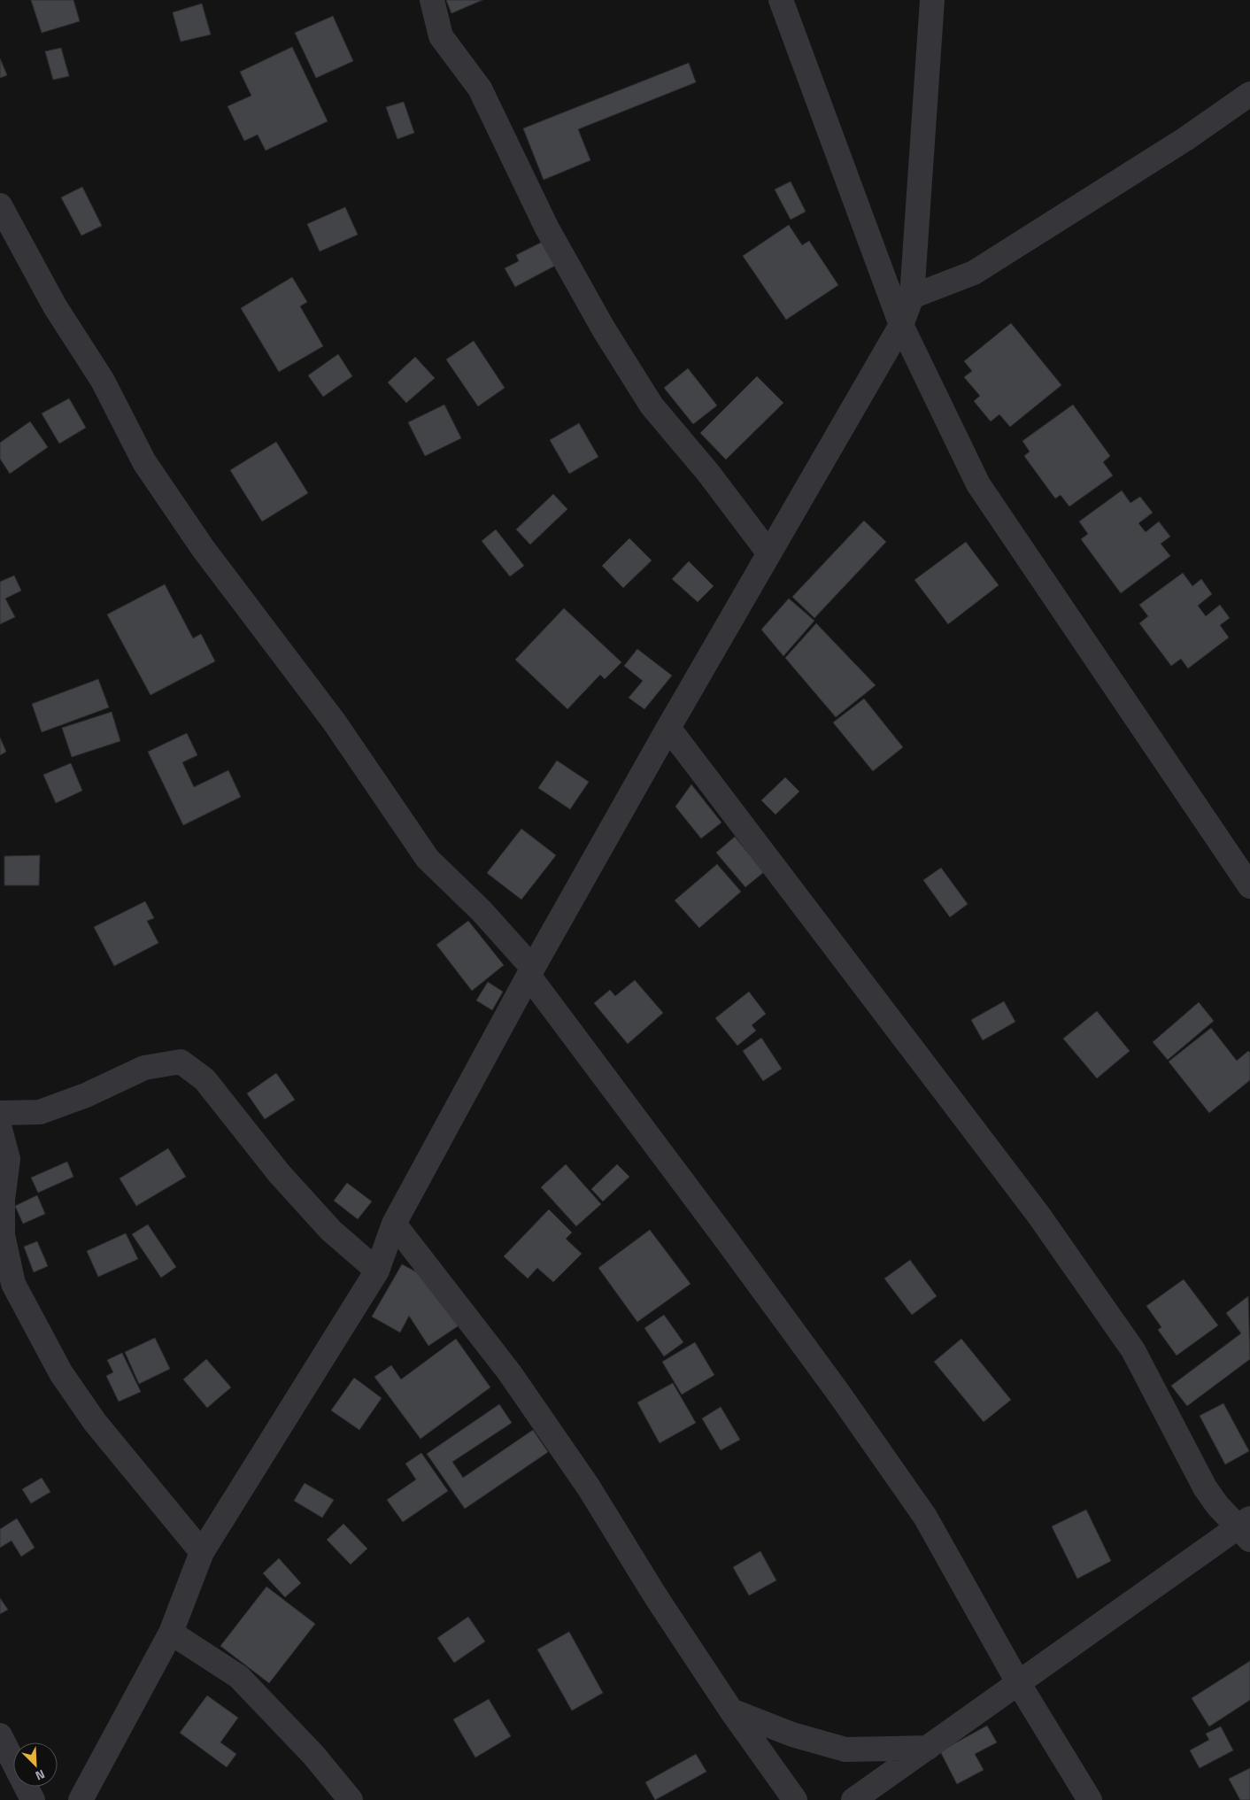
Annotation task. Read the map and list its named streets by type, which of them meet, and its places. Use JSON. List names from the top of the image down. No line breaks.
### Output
{"north":"bottom right"}
